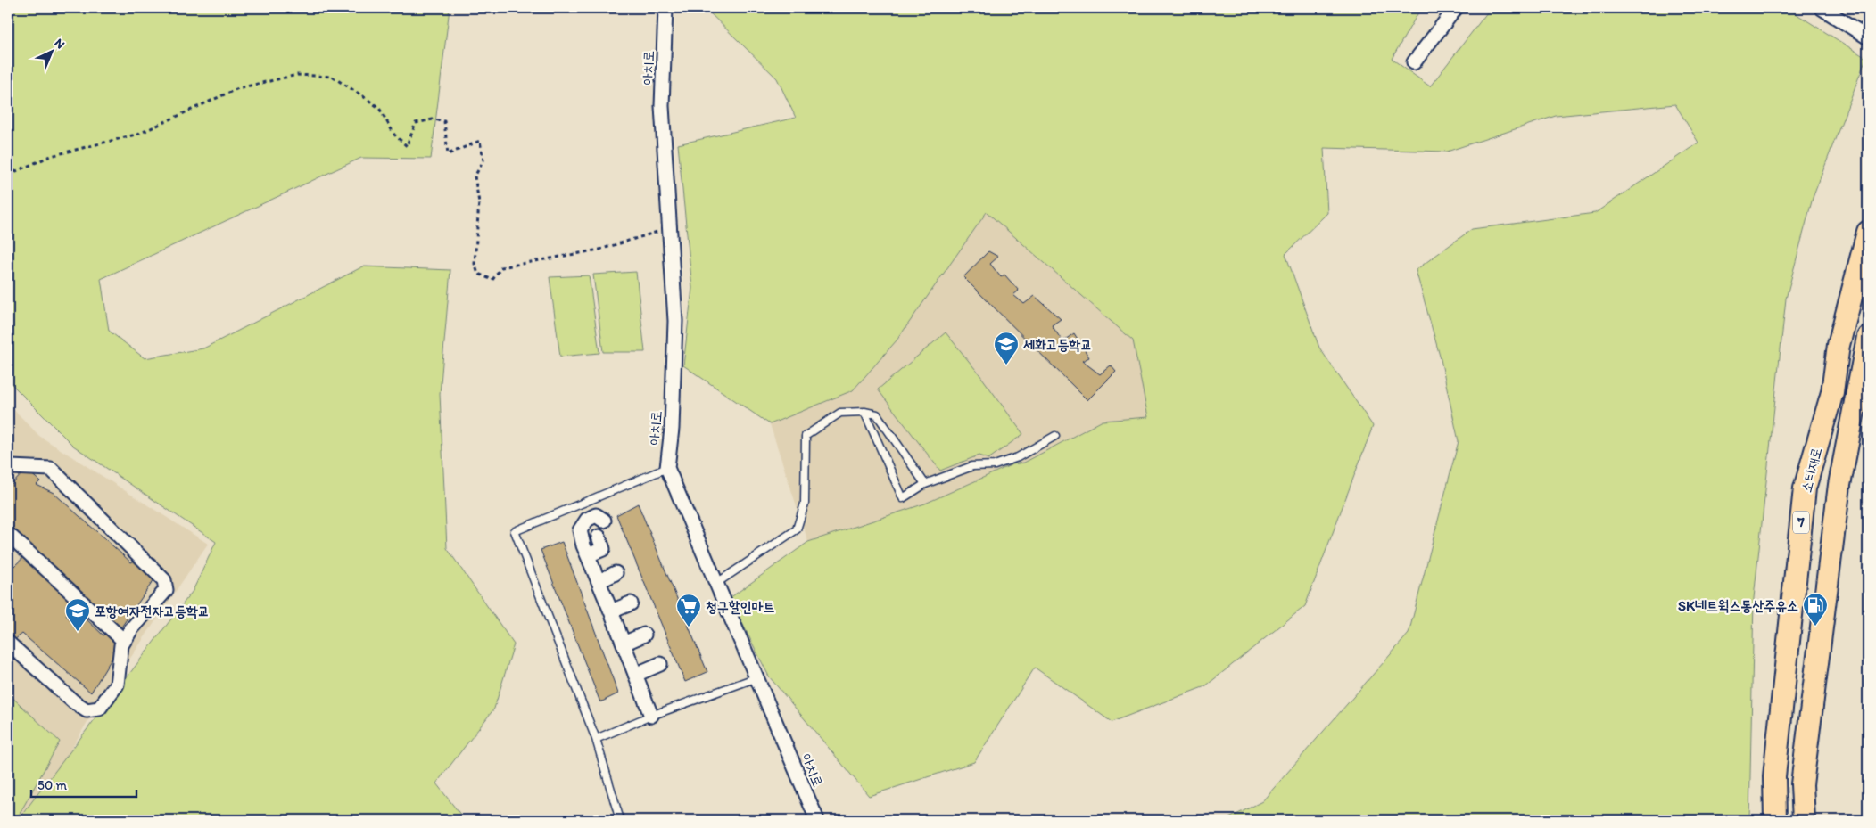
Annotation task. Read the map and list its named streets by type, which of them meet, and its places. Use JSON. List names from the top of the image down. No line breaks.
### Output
{"streets":{"main road":["소티재로","7"],"street":["아치로"]},"places":{"school or university":["세화고등학교","포항여자전자고등학교"],"fuel station":["SK네트웍스동산주유소"],"supermarket":["청구할인마트"]},"scale_bar":"50 m","north":"top right"}
